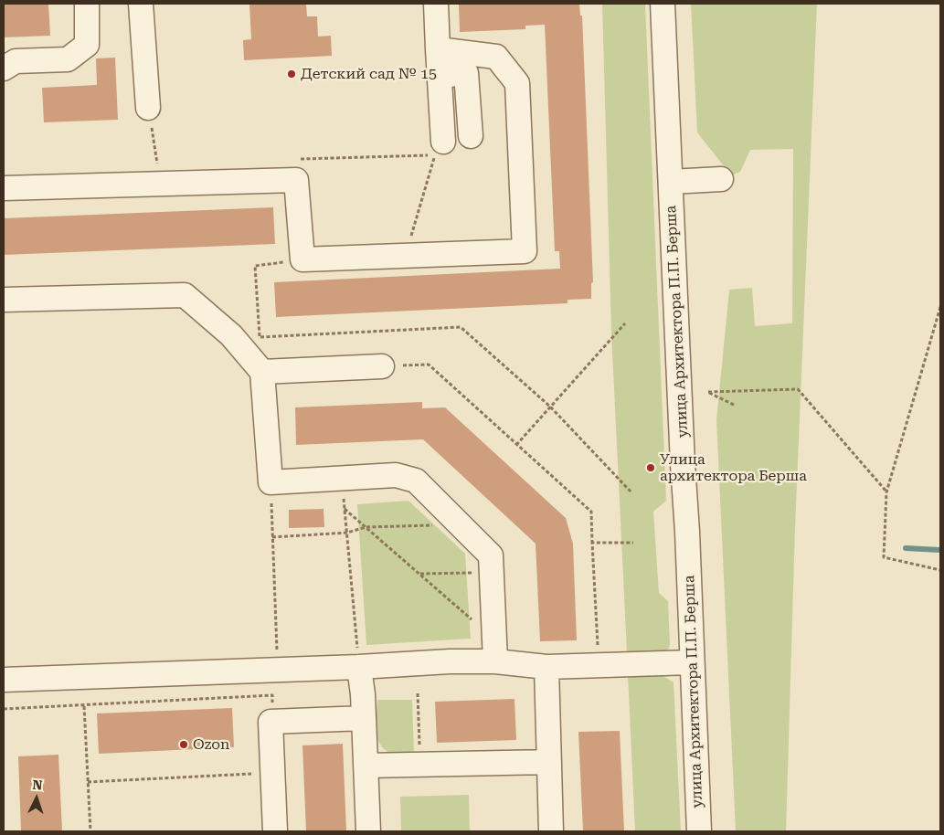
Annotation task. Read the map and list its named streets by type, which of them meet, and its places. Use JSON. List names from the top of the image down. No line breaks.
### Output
{"streets":{"street":["улица Архитектора П.П. Берша"]},"places":["Детский сад № 15","Улица архитектора Берша","Ozon"],"north":"top"}
